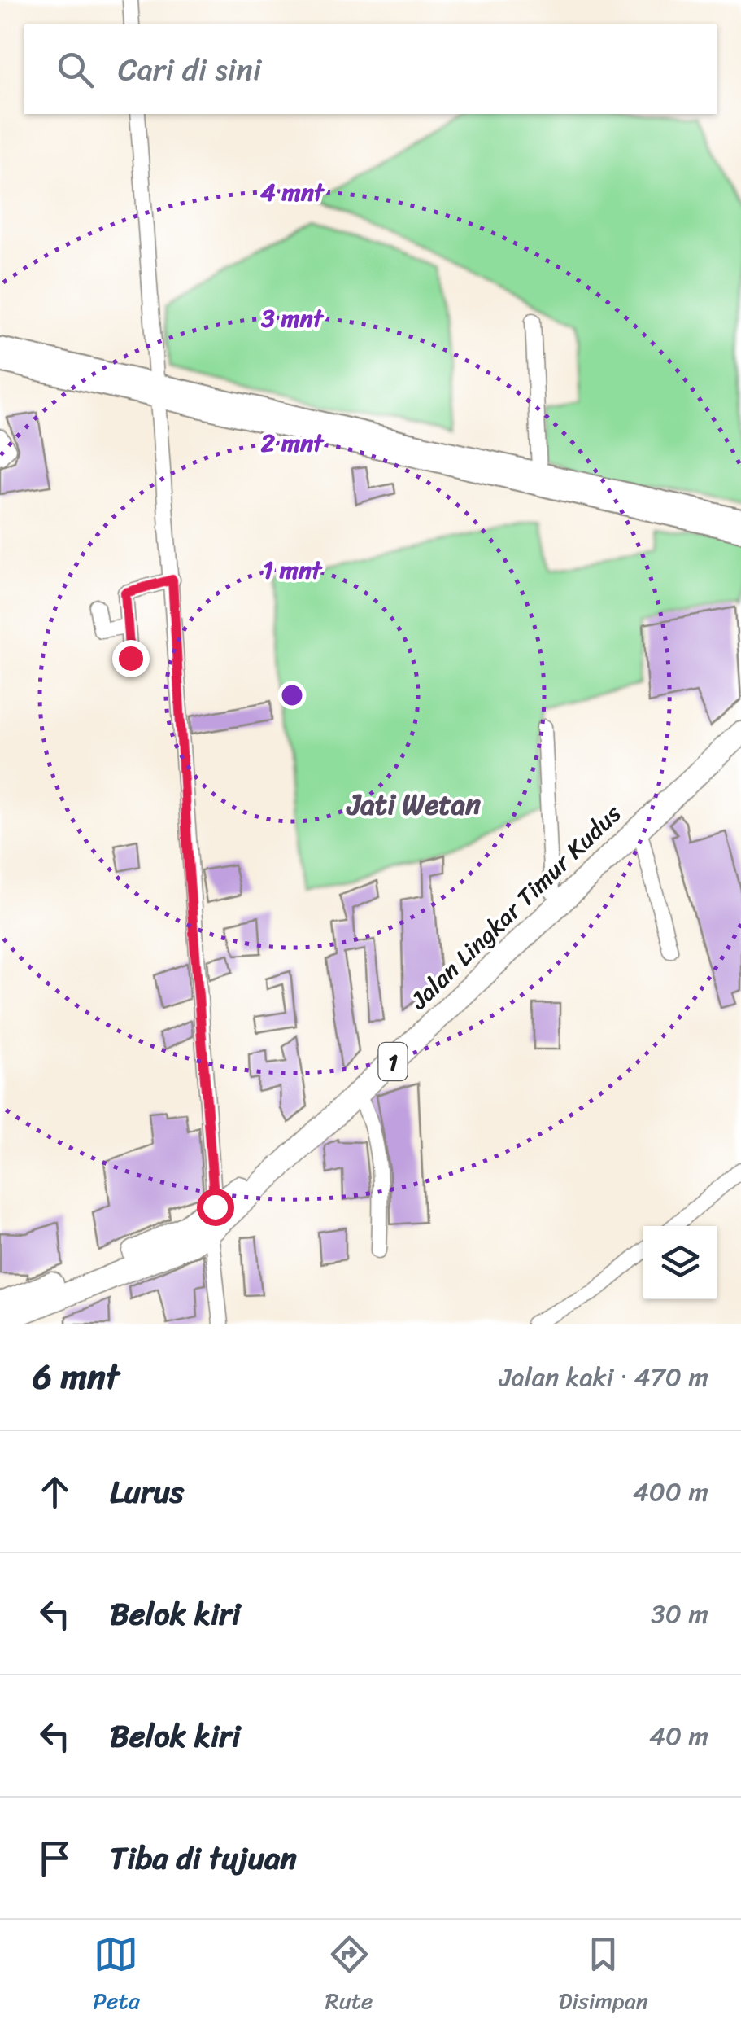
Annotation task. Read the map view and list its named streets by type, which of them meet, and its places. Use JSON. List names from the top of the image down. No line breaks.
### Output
{"streets":{"highway":["Jalan Lingkar Timur Kudus","1"]},"districts":["Jati Wetan"],"page":{"search":"Cari di sini","heading":["6 mnt","Jalan kaki · 470 m"],"list":[["Lurus","400 m"],["Belok kiri","30 m"],["Belok kiri","40 m"],"Tiba di tujuan"],"nav":["Peta","Rute","Disimpan"]},"rings":["4 mnt","3 mnt","2 mnt","1 mnt"]}
